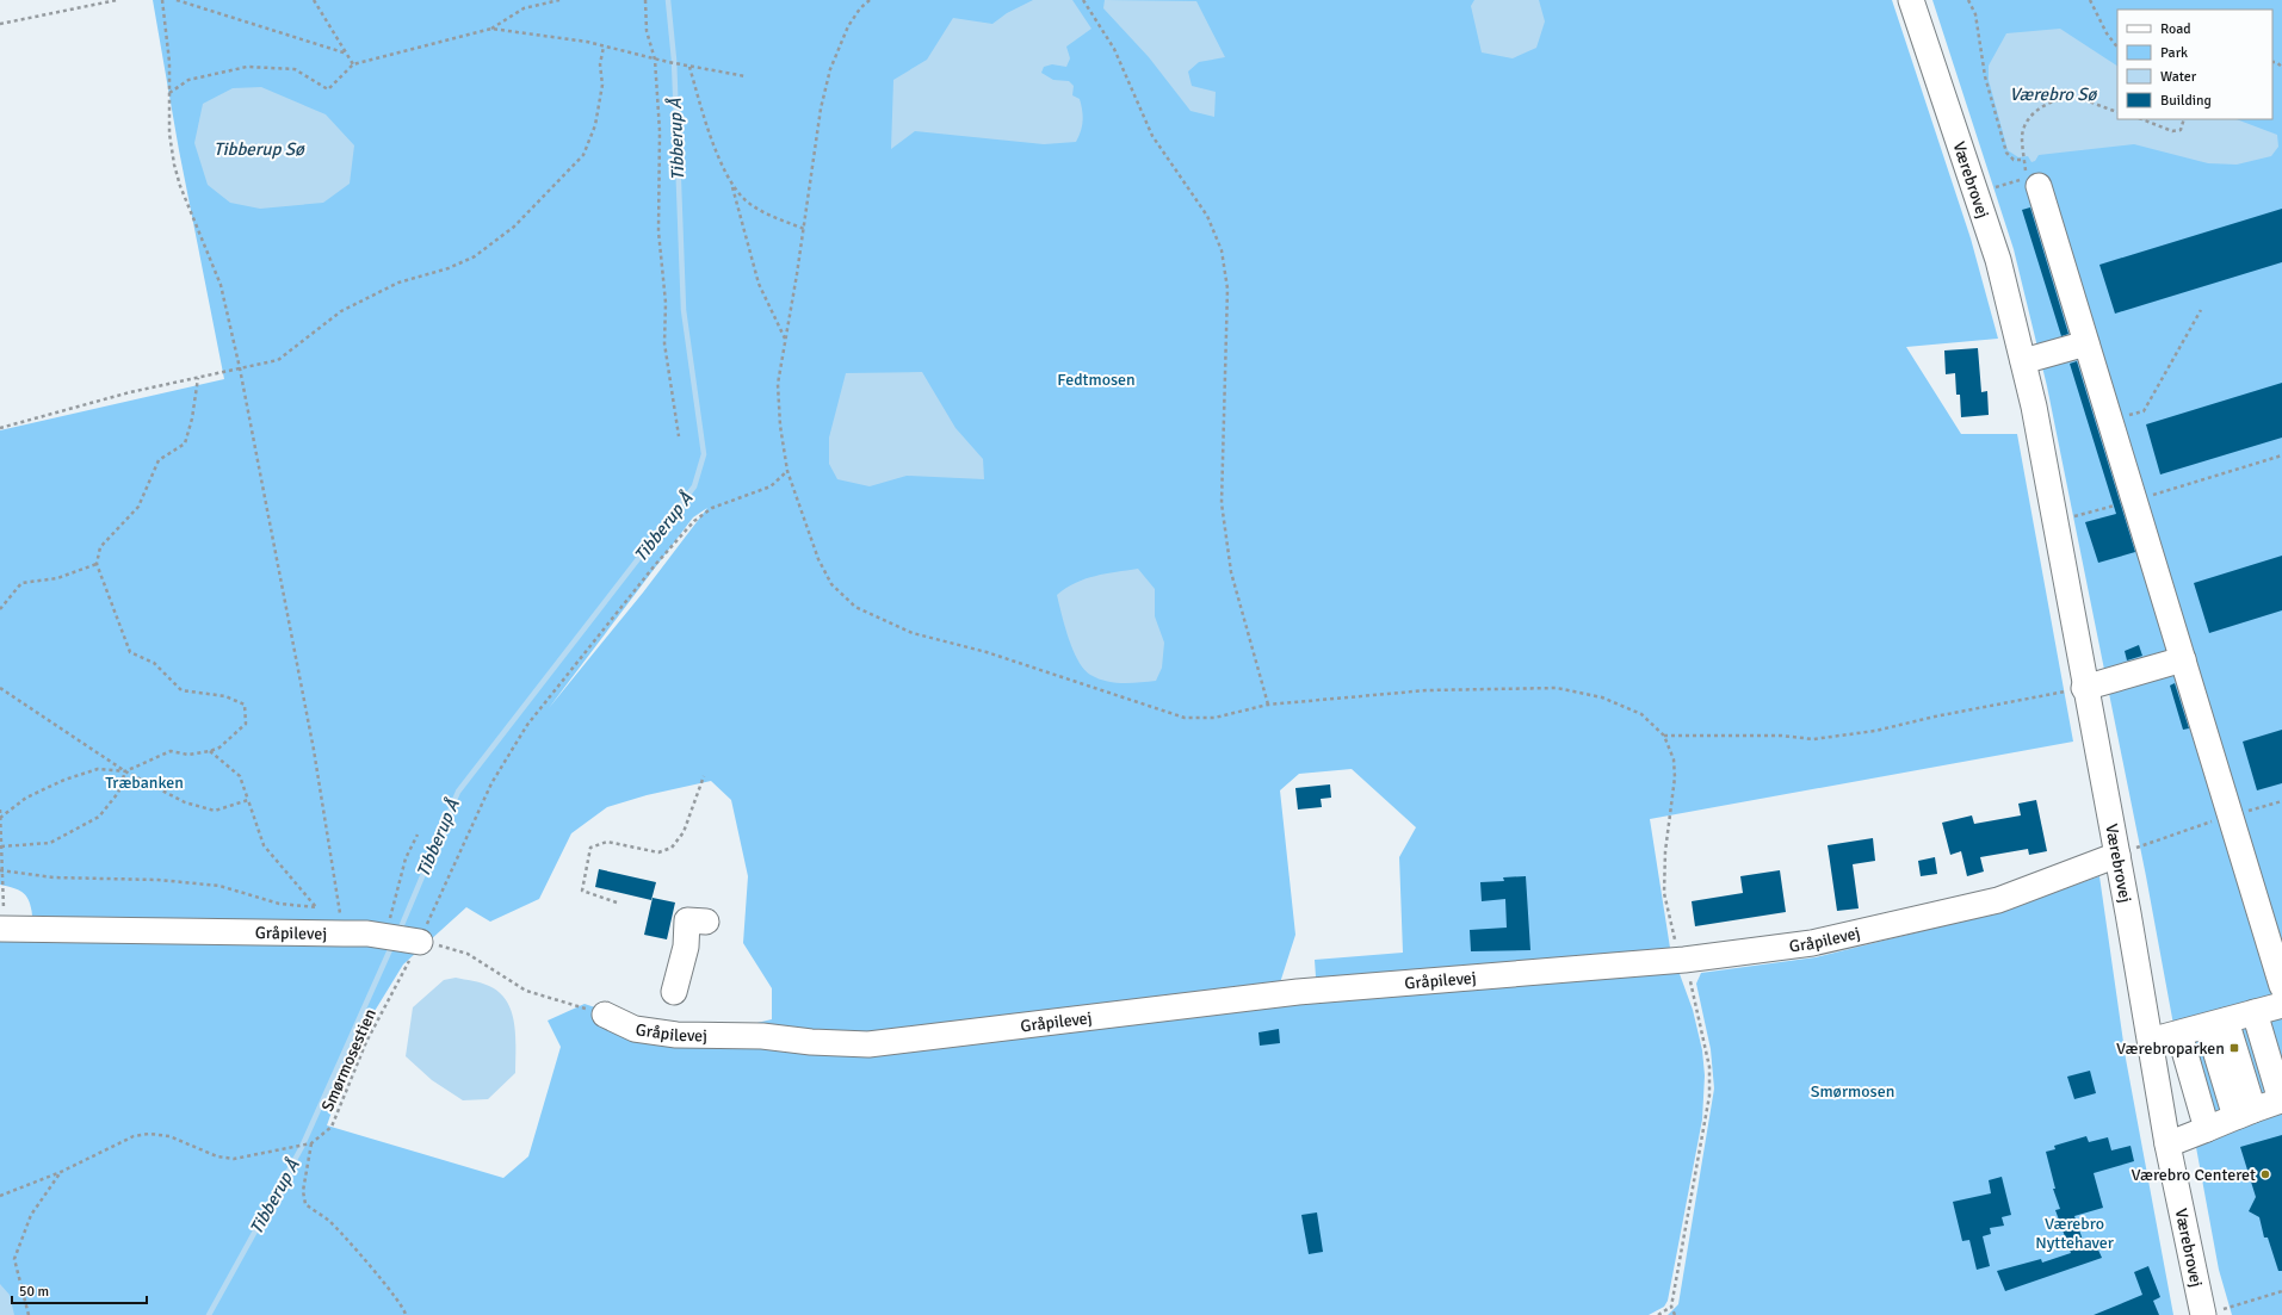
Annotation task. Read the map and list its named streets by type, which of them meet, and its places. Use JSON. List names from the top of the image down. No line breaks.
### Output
{"streets":{"street":["Værebrovej","Gråpilevej"],"path":["Smørmosestien"]},"crossings":[["Værebrovej","Gråpilevej"],["Gråpilevej","Smørmosestien"]],"water":["Værebro Sø","Tibberup Å","Tibberup Sø"],"parks":["Fedtmosen","Træbanken","Smørmosen","Værebro Nyttehaver"],"places":{"transit":["Værebroparken"],"other":["Værebro Centeret"]},"legend":["Road","Park","Water","Building"],"scale_bar":"50 m"}
